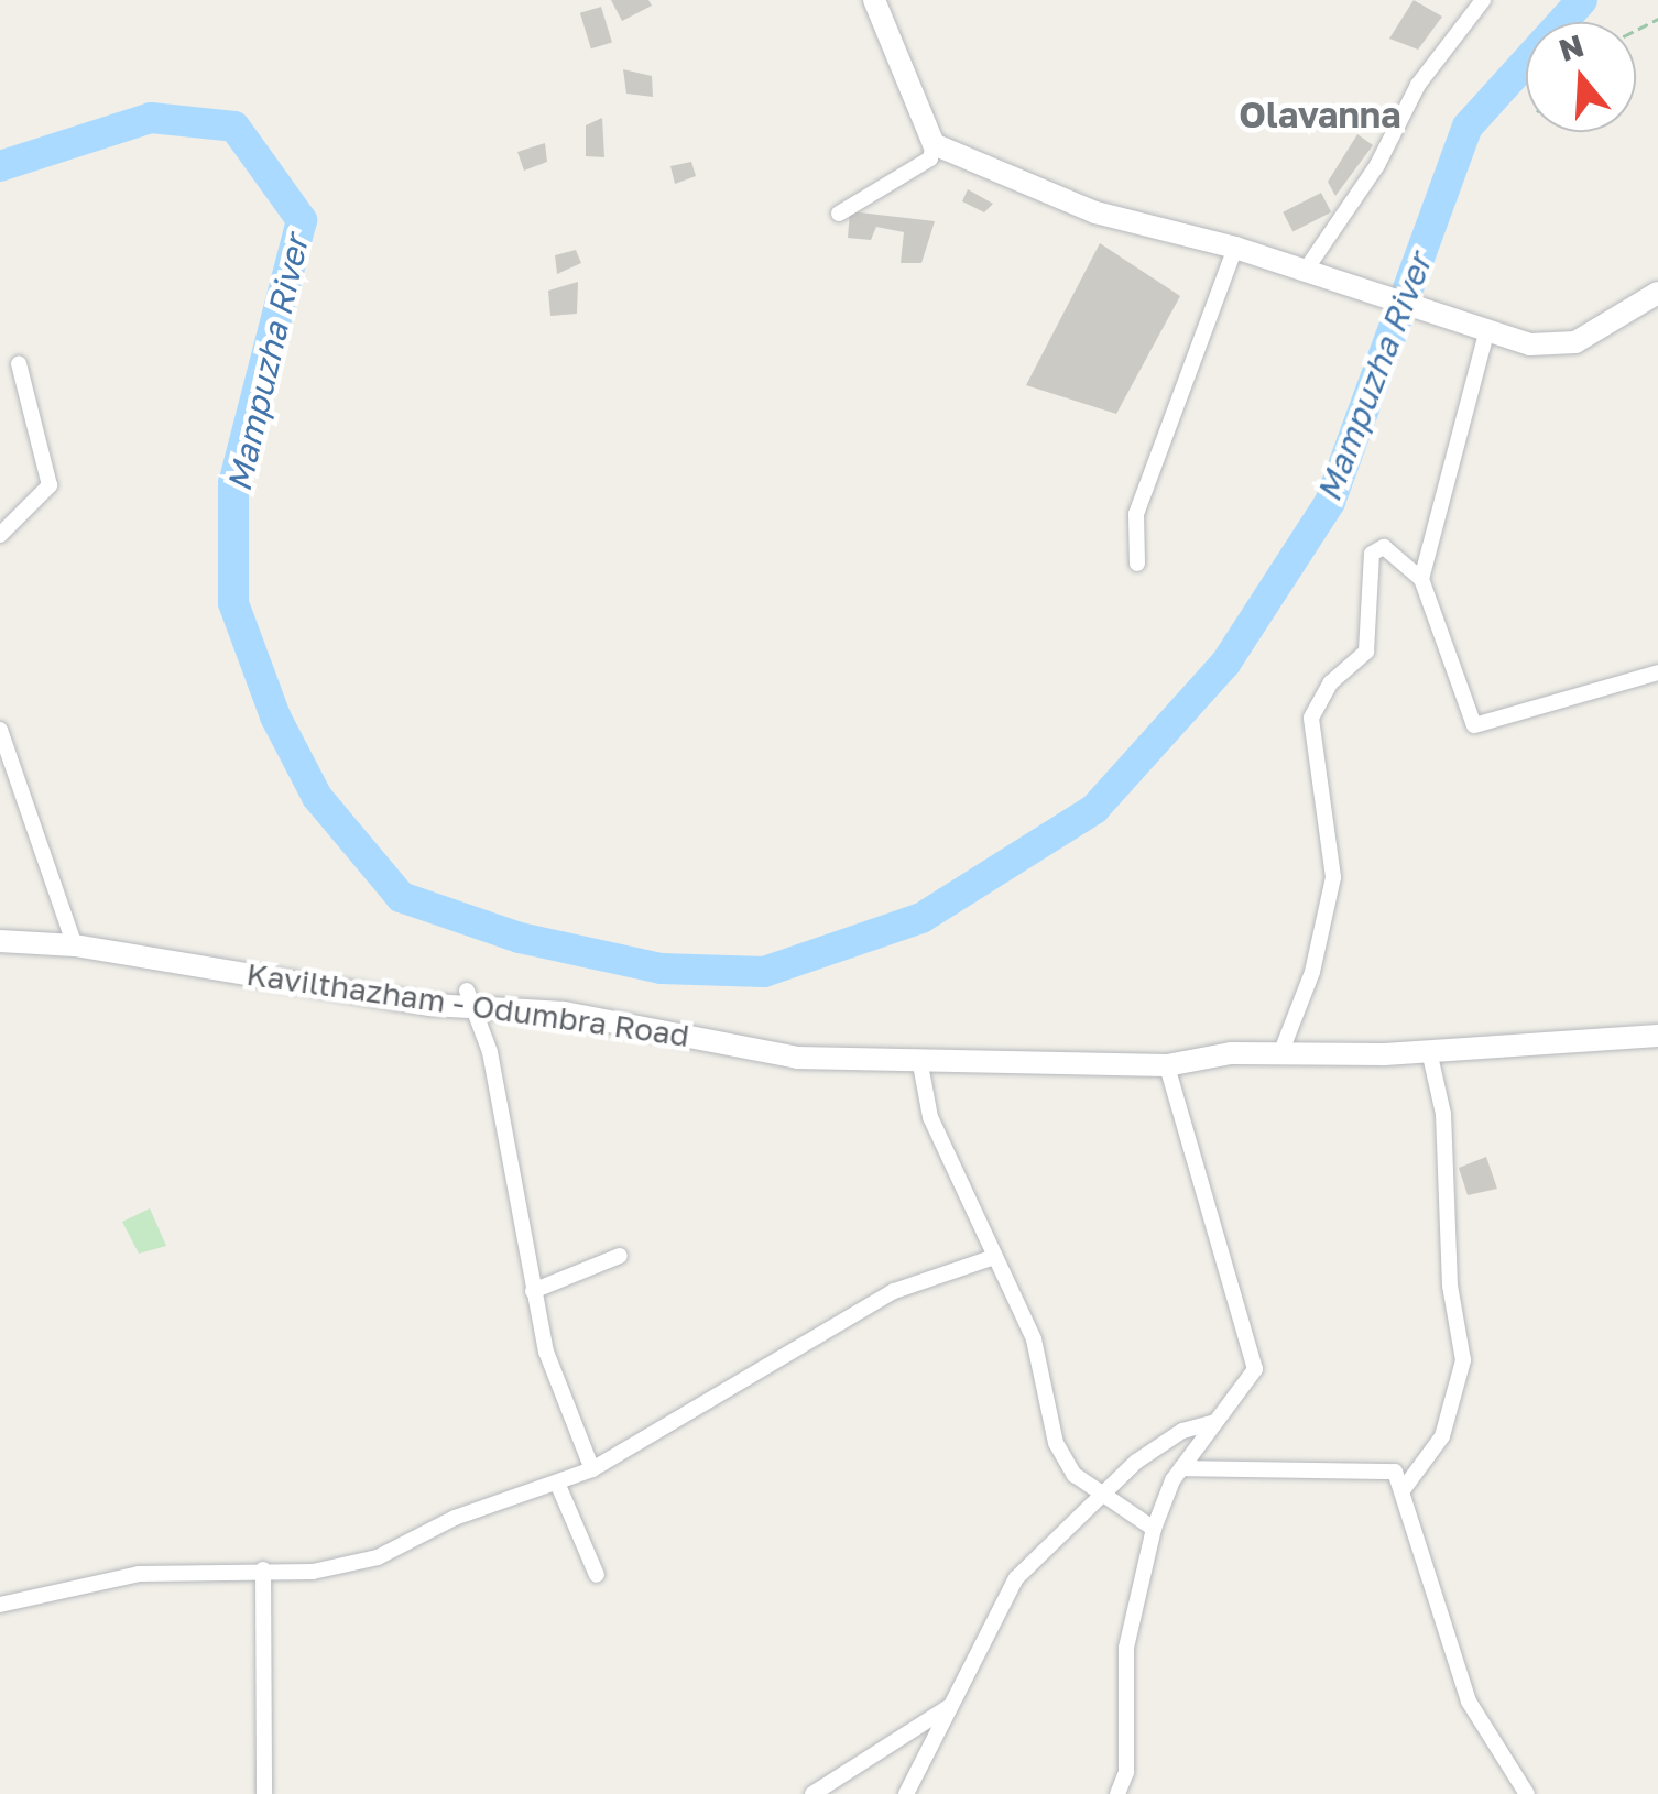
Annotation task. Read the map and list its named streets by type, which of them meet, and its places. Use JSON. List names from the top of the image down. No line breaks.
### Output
{"streets":{"main road":["Kavilthazham - Odumbra Road"]},"districts":["Olavanna"],"water":["Mampuzha River"],"north":"top"}
